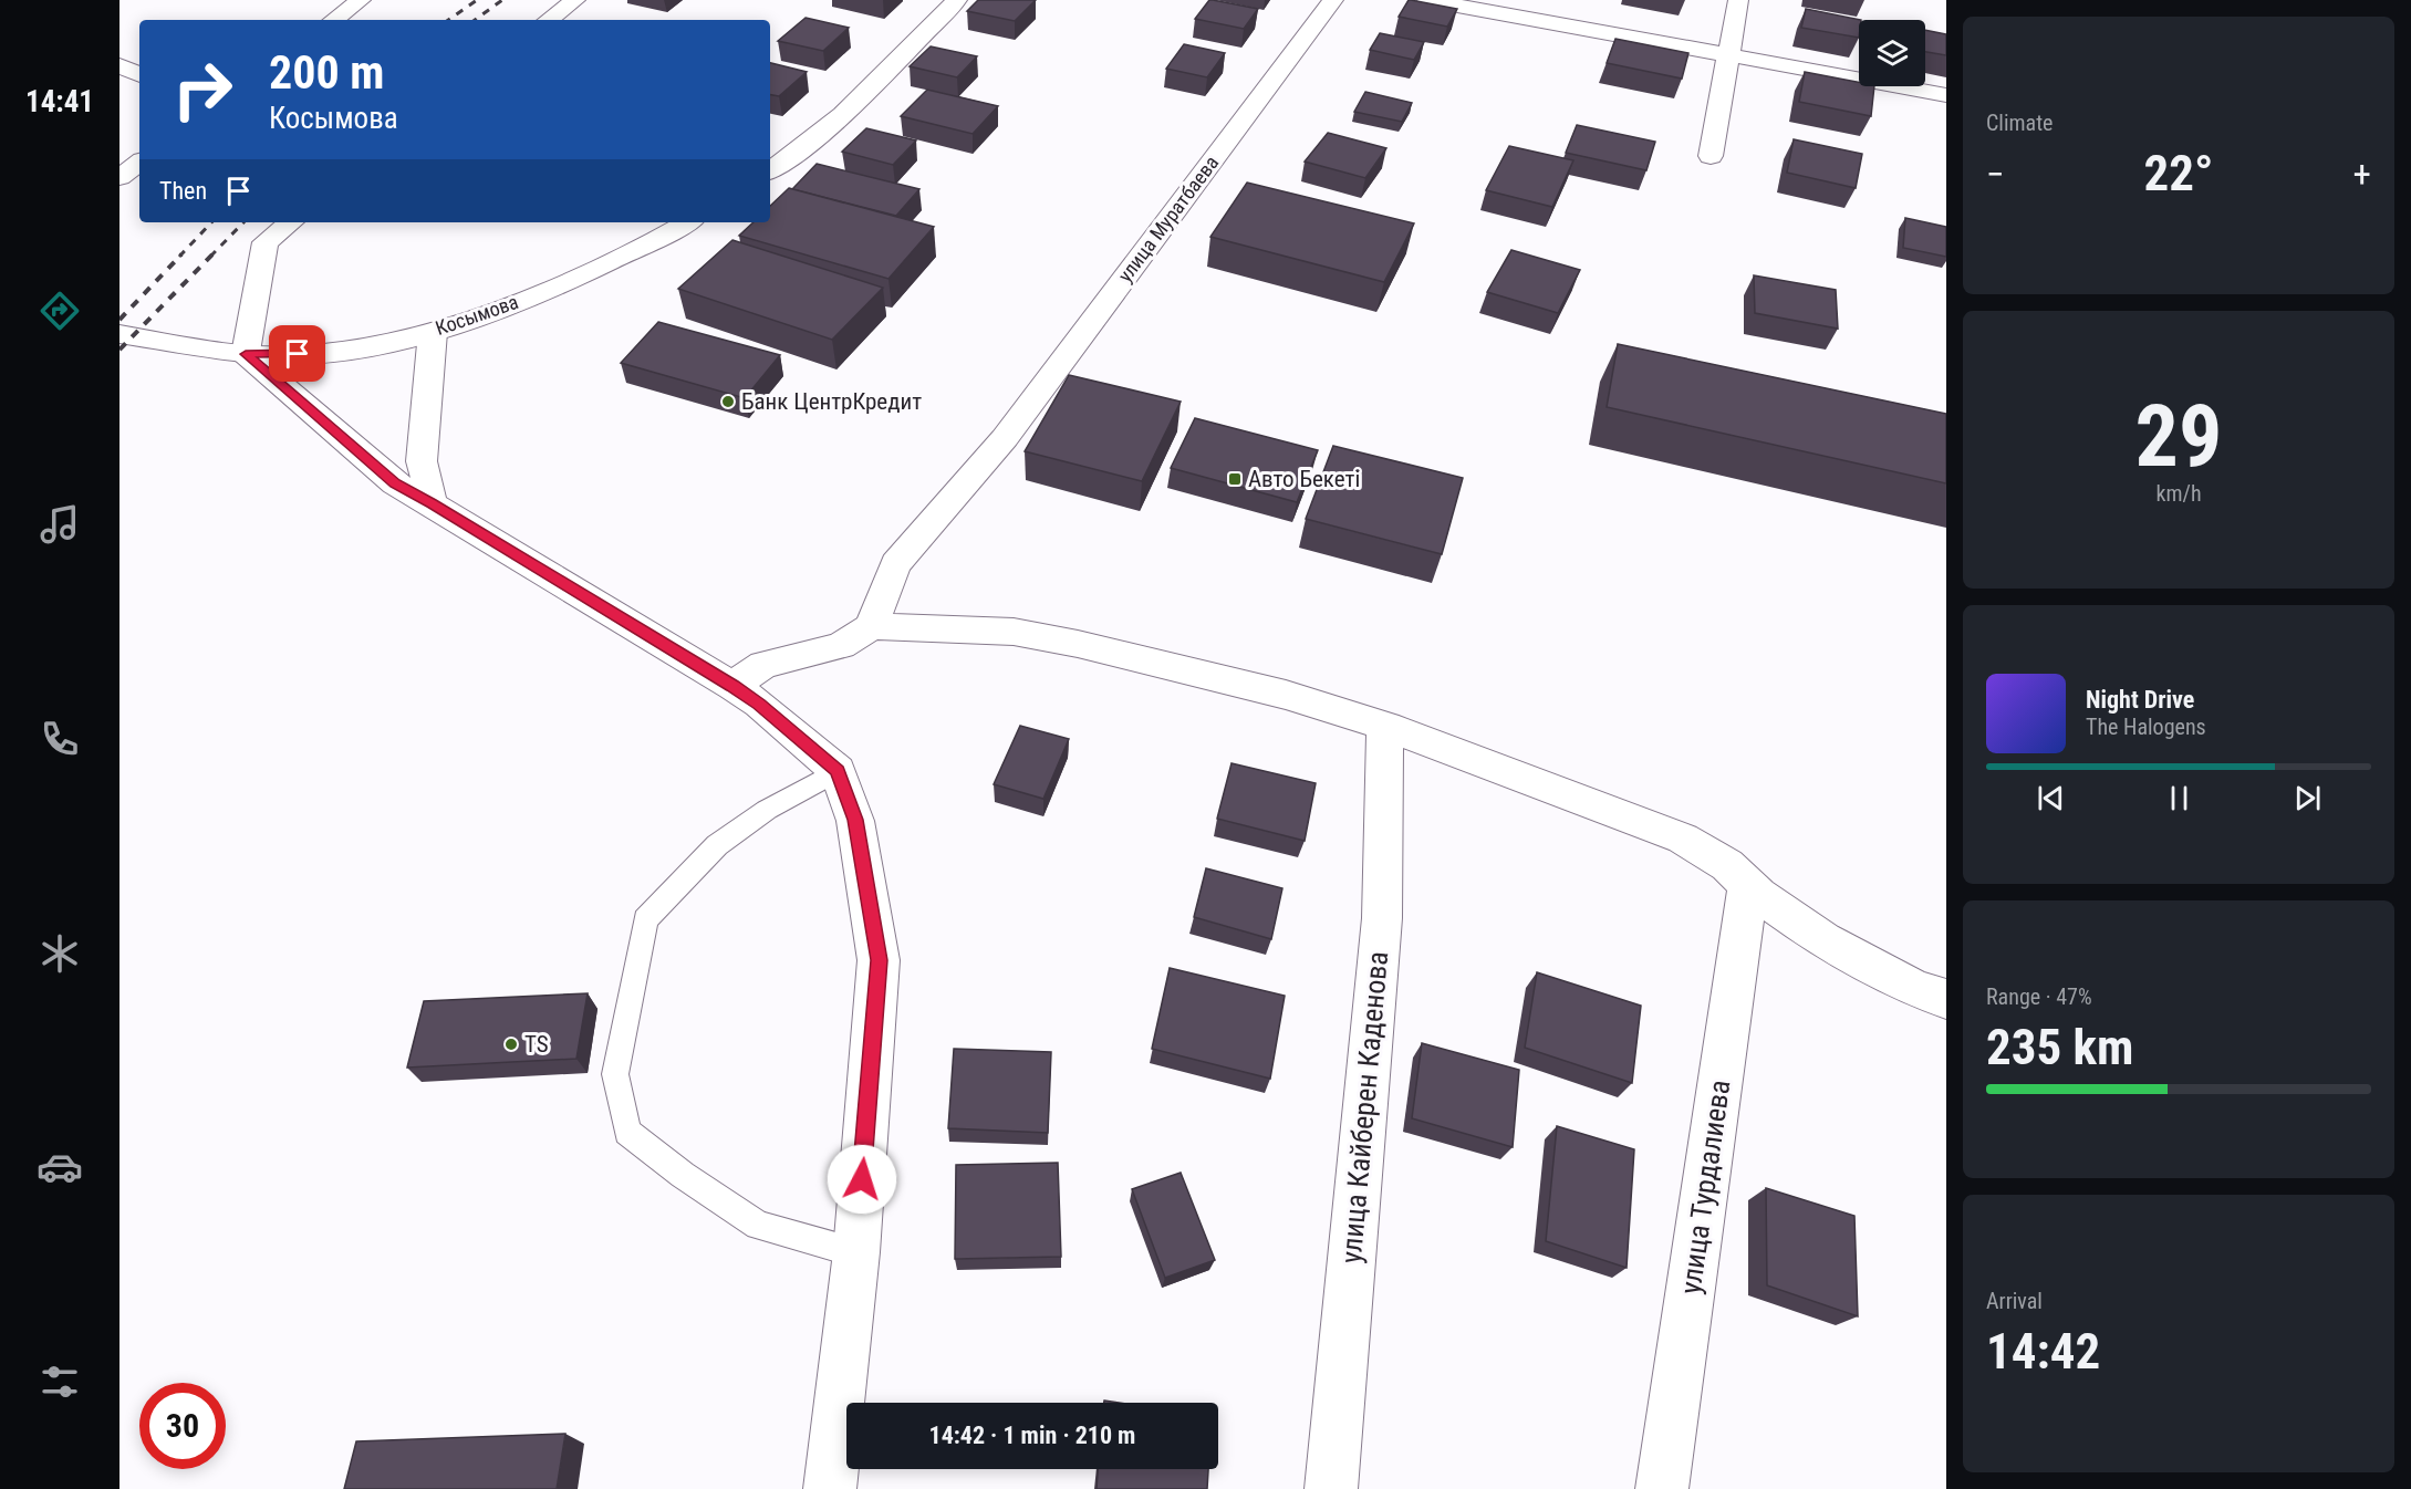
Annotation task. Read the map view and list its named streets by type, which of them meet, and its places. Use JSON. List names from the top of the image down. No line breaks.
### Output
{"streets":{"street":["улица Муратбаева","Косымова","улица Кайберен Каденова","улица Турдалиева"]},"places":{"other":["Банк ЦентрКредит","TS"],"transit":["Авто Бекетi"]},"page":{"tabs":"14:41","tile":["Climate",["29","km/h"],["Range · 47%","235 km"],["Arrival","14:42"]],"turn":["200 m","Косымова"],"heat":["−","22°","+"],"then":"Then","song":["Night Drive","The Halogens"],"limit":"30","trip":"14:42 · 1 min · 210 m"}}
